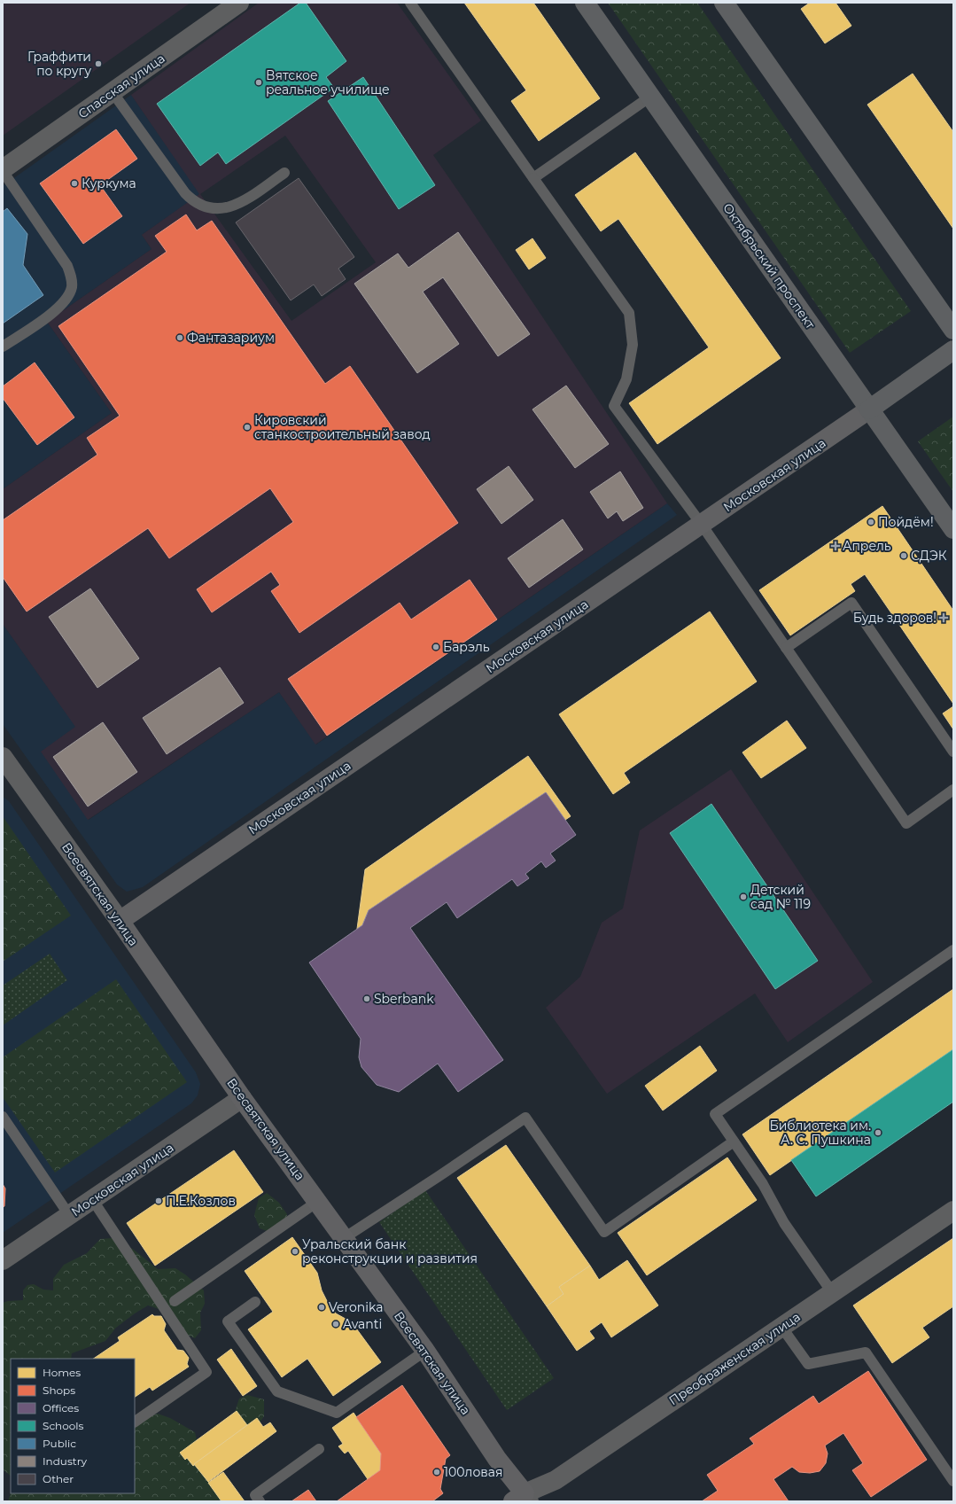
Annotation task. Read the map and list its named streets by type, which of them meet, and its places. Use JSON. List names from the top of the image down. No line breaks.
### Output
{"streets":{"main road":["Октябрьский проспект","Московская улица","Всесвятская улица"],"street":["Спасская улица","Преображенская улица"]},"crossings":[["Октябрьский проспект","Московская улица"],["Московская улица","Всесвятская улица"],["Всесвятская улица","Преображенская улица"]],"places":{"other":["Граффити по кругу","Вятское реальное училище","Куркума","Фантазариум","Кировский станкостроительный завод","Пойдём!","СДЭК","Барэль","Детский сад № 119","Sberbank","Библиотека им. А. С. Пушкина","П.Е.Козлов","Уральский банк реконструкции и развития","Veronika","Avanti","100ловая"],"health":["Апрель","Будь здоров!"]},"legend":["Homes","Shops","Offices","Schools","Public","Industry","Other"]}
